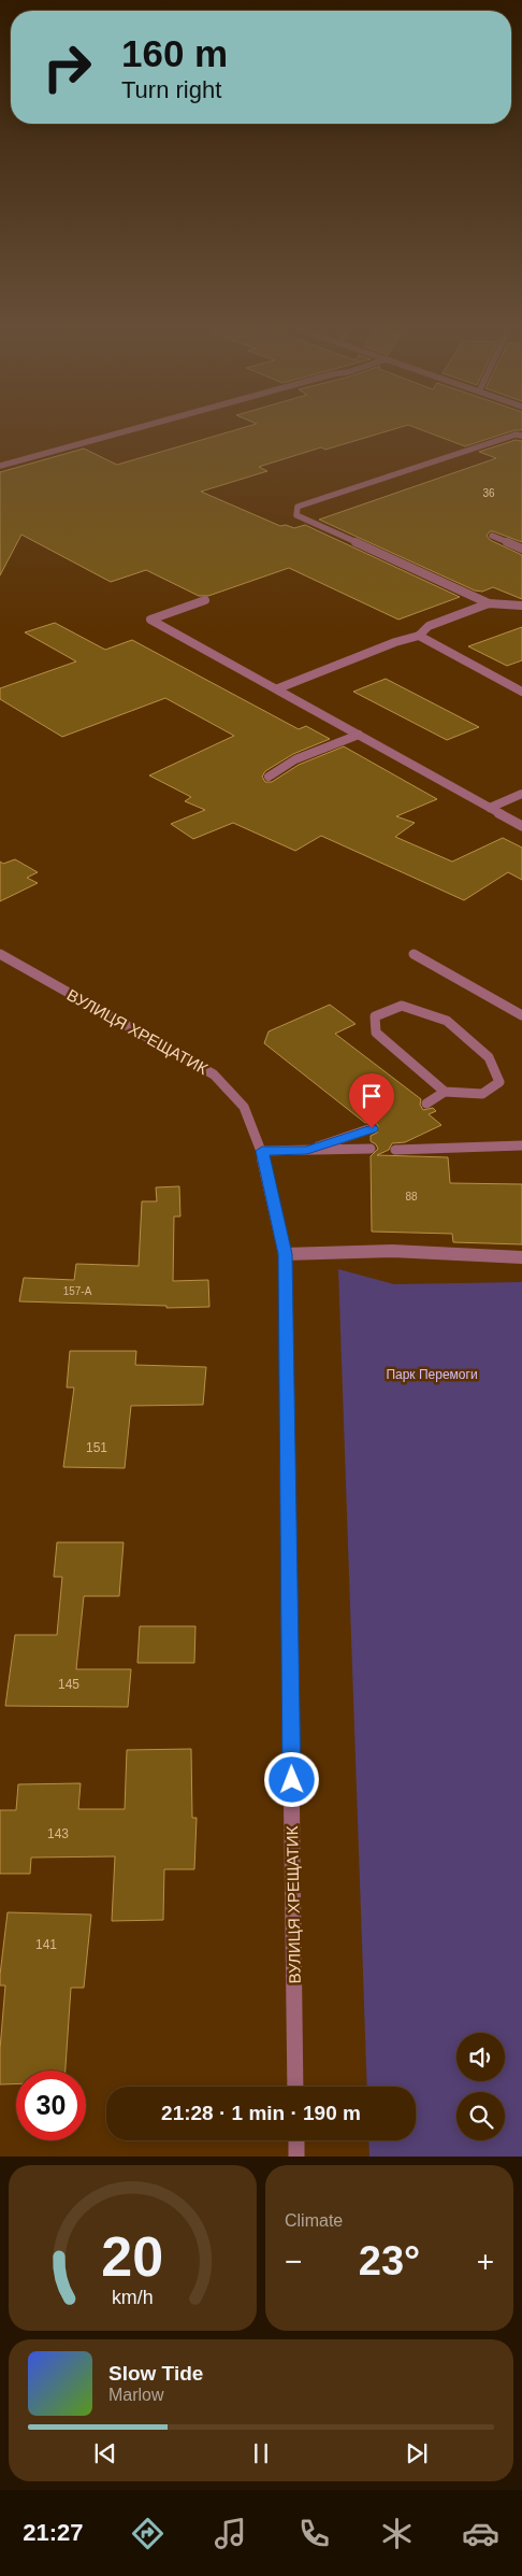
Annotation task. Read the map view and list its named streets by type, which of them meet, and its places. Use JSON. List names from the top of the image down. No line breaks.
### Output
{"streets":{"street":["ВУЛИЦЯ ХРЕЩАТИК"]},"parks":["Парк Перемоги"],"house_numbers":["36","88","157-А","151","145","143","141"],"page":{"turn":["160 m","Turn right"],"limit":"30","trip":"21:28 · 1 min · 190 m","tile":"Climate","heat":["−","23°","+"],"song":["Slow Tide","Marlow"],"tabs":"21:27","gauge":["20","km/h"]}}
